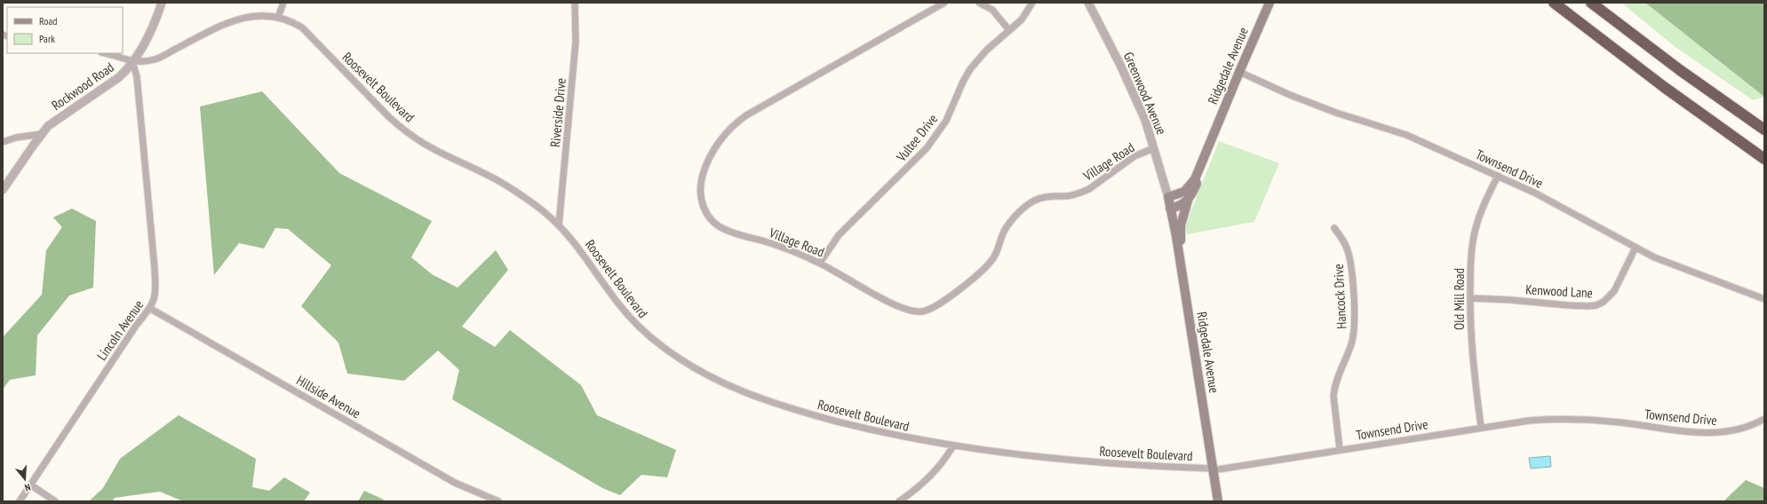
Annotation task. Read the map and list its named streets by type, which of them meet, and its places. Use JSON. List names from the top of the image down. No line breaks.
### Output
{"streets":{"main road":["Ridgedale Avenue"],"street":["Rockwood Road","Roosevelt Boulevard","Greenwood Avenue","Riverside Drive","Vultee Drive","Village Road","Townsend Drive","Kenwood Lane","Hancock Drive","Old Mill Road","Lincoln Avenue","Hillside Avenue"]},"crossings":[["Ridgedale Avenue","Roosevelt Boulevard"],["Ridgedale Avenue","Greenwood Avenue"],["Ridgedale Avenue","Townsend Drive"],["Rockwood Road","Roosevelt Boulevard"],["Rockwood Road","Lincoln Avenue"],["Roosevelt Boulevard","Riverside Drive"],["Roosevelt Boulevard","Townsend Drive"],["Roosevelt Boulevard","Lincoln Avenue"],["Greenwood Avenue","Village Road"],["Vultee Drive","Village Road"],["Townsend Drive","Kenwood Lane"],["Townsend Drive","Hancock Drive"],["Townsend Drive","Old Mill Road"],["Kenwood Lane","Old Mill Road"],["Lincoln Avenue","Hillside Avenue"]],"legend":["Road","Park"],"north":"bottom"}
